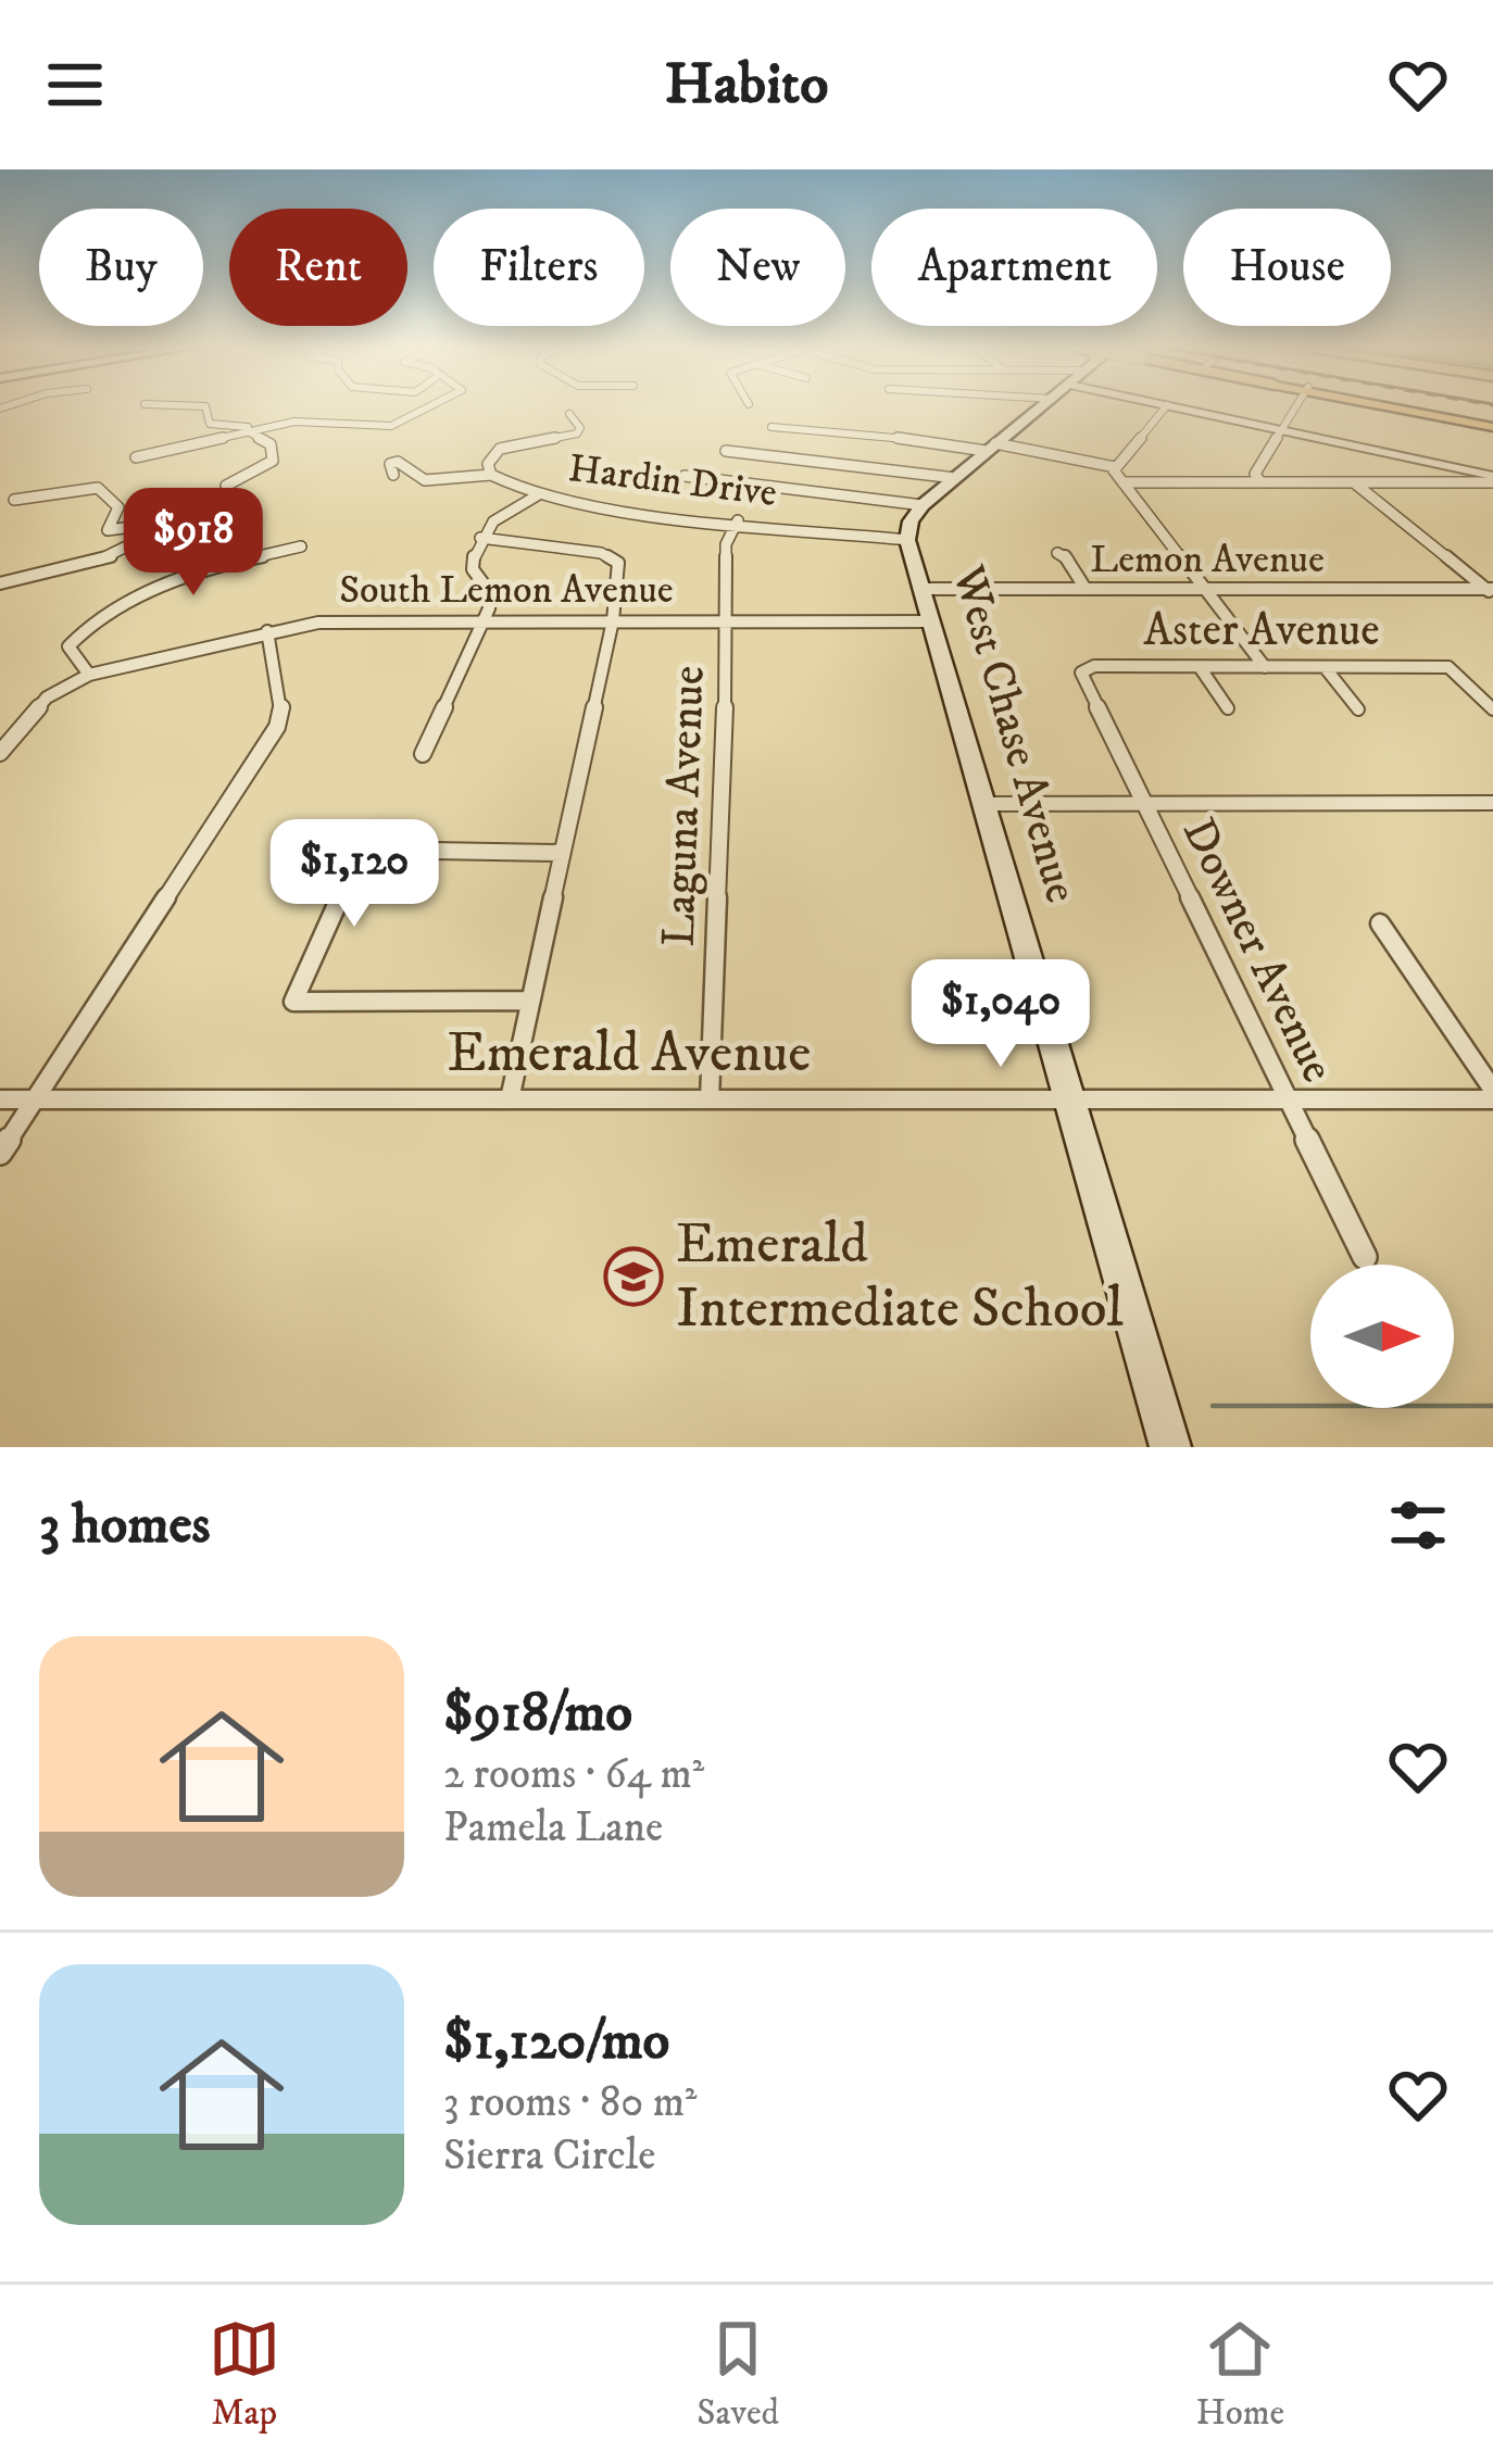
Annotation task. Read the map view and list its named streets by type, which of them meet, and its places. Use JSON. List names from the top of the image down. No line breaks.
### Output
{"streets":{"main road":["West Chase Avenue"],"street":["Hardin Drive","Lemon Avenue","South Lemon Avenue","Aster Avenue","Laguna Avenue","Downer Avenue","Emerald Avenue"]},"crossings":[["Hardin Drive","West Chase Avenue"],["Hardin Drive","Laguna Avenue"],["Lemon Avenue","West Chase Avenue"],["South Lemon Avenue","West Chase Avenue"],["South Lemon Avenue","Laguna Avenue"],["Aster Avenue","Downer Avenue"],["West Chase Avenue","Emerald Avenue"],["Laguna Avenue","Emerald Avenue"],["Downer Avenue","Emerald Avenue"]],"places":{"school or university":["Emerald Intermediate School"]},"north":"right","page":{"header":"Habito","chip":["Buy","Rent","Filters","New","Apartment","House"],"price":["$918","$1,120","$1,040"],"heading":"3 homes","list":[{"name":"$918/mo","note":"2 rooms · 64 m² · Pamela Lane"},{"name":"$1,120/mo","note":"3 rooms · 80 m² · Sierra Circle"}],"tabs":["Map","Saved","Home"]}}
